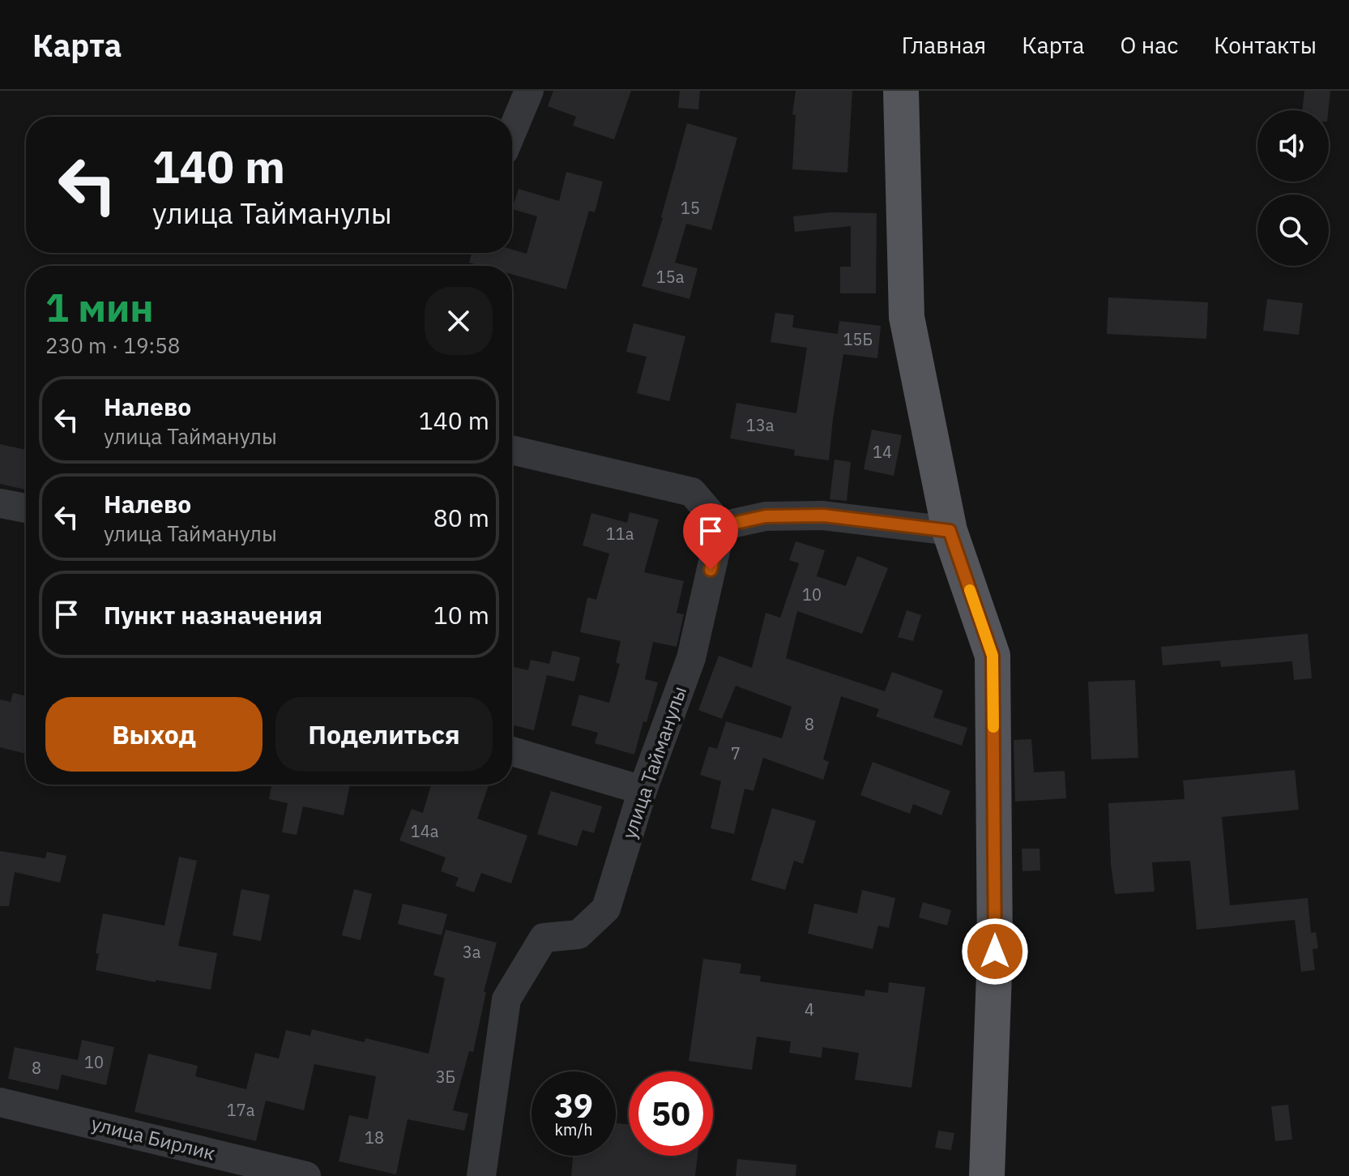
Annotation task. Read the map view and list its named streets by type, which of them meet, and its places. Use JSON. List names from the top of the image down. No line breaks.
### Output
{"streets":{"street":["улица Тайманулы","улица Бирлик"]},"house_numbers":["15","15а","15Б","13а","14","11а","10","8","7","14а","3а","4","10","8","3Б","17а","18"],"page":{"header":"Карта","nav":["Главная","Карта","О нас","Контакты"],"turn":["140 m","улица Тайманулы"],"heading":["1 мин","230 m · 19:58"],"list":[{"name":"Налево","note":"улица Тайманулы","value":"140 m"},{"name":"Налево","note":"улица Тайманулы","value":"80 m"},{"name":"Пункт назначения","value":"10 m"}],"buttons":["Выход","Поделиться"],"speed":"39 km/h","limit":"50"}}
